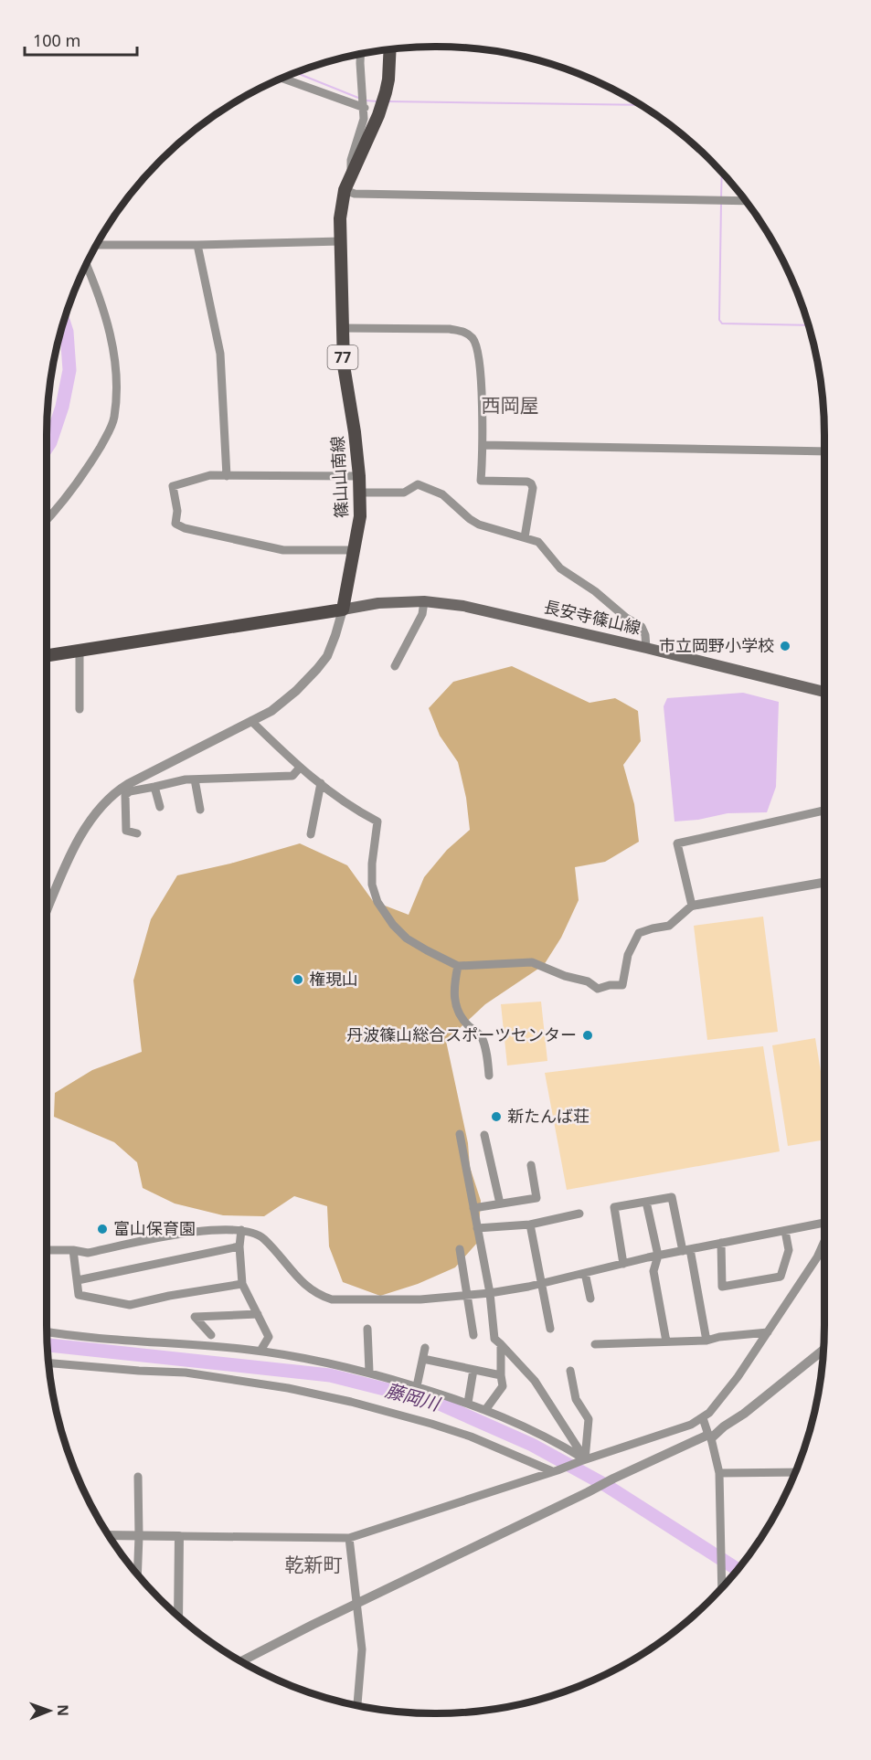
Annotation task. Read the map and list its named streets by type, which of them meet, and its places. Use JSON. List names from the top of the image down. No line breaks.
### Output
{"streets":{"main road":["77","篠山山南線","長安寺篠山線"]},"crossings":[["篠山山南線","長安寺篠山線"]],"districts":["西岡屋","乾新町"],"water":["藤岡川"],"places":["市立岡野小学校","権現山","丹波篠山総合スポーツセンター","新たんば荘","富山保育園"],"scale_bar":"100 m","north":"right"}
